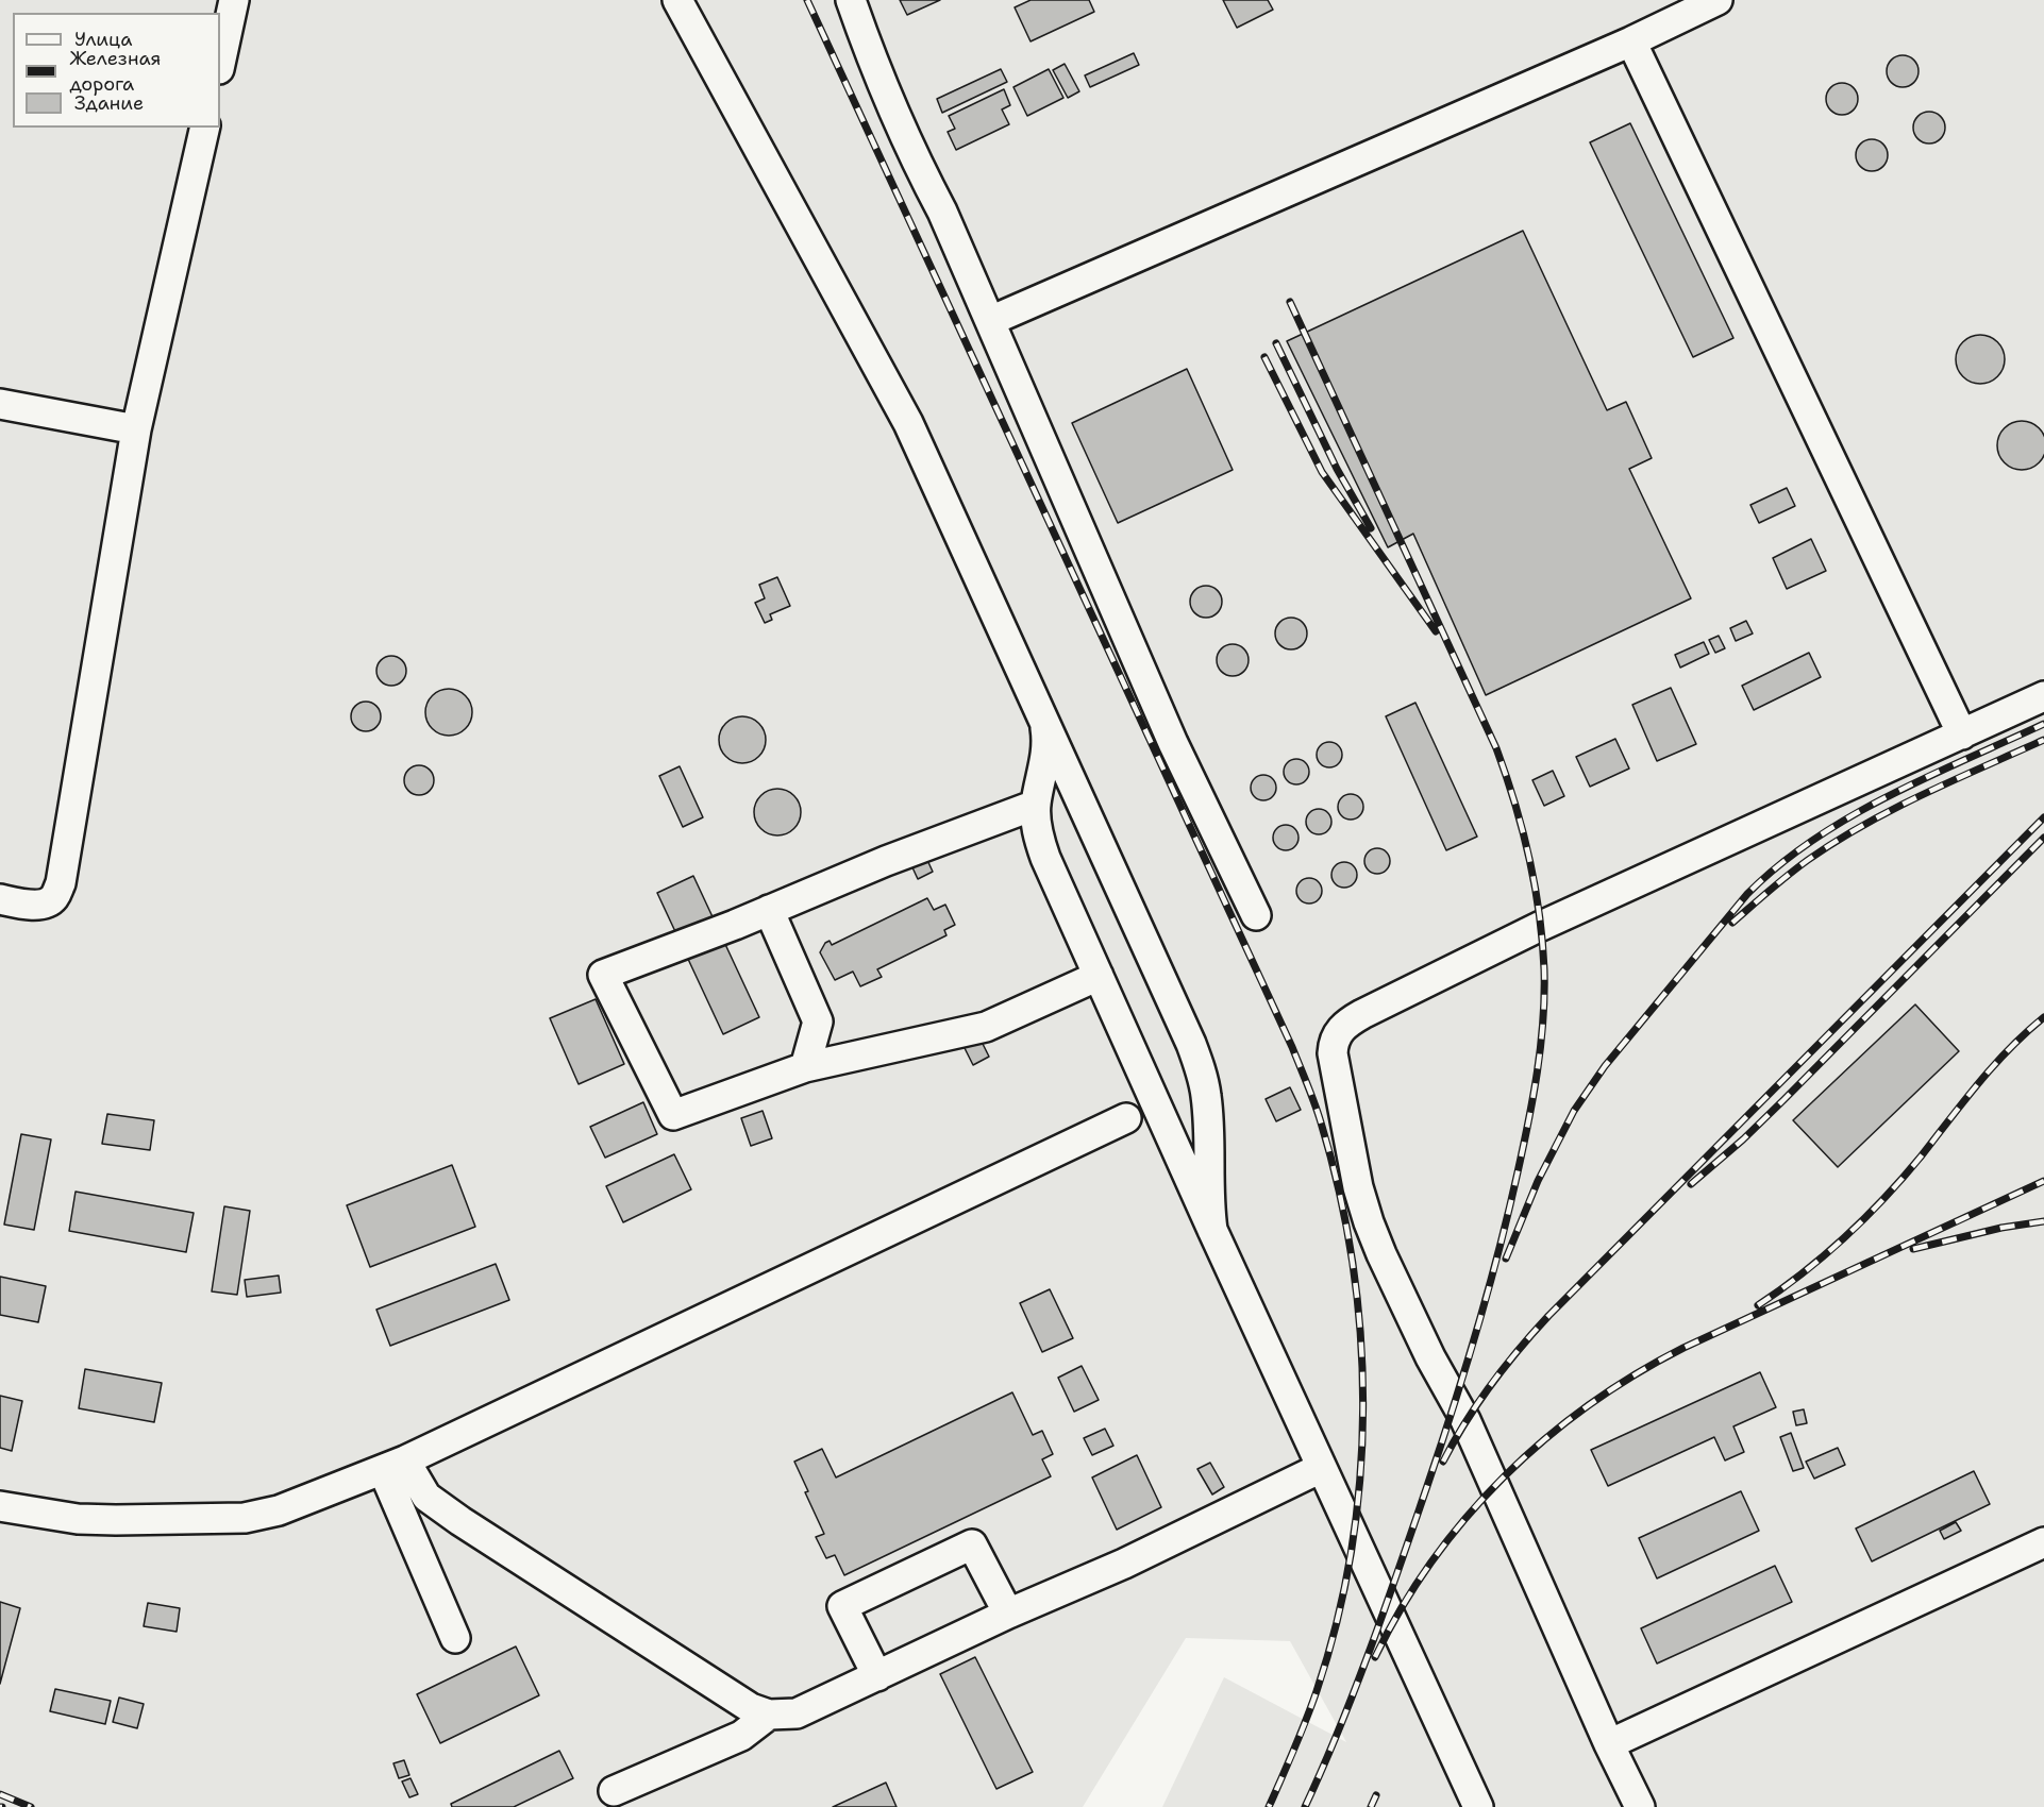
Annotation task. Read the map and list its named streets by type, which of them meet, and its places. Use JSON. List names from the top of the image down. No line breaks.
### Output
{"legend":["Улица","Железная дорога","Здание"]}
